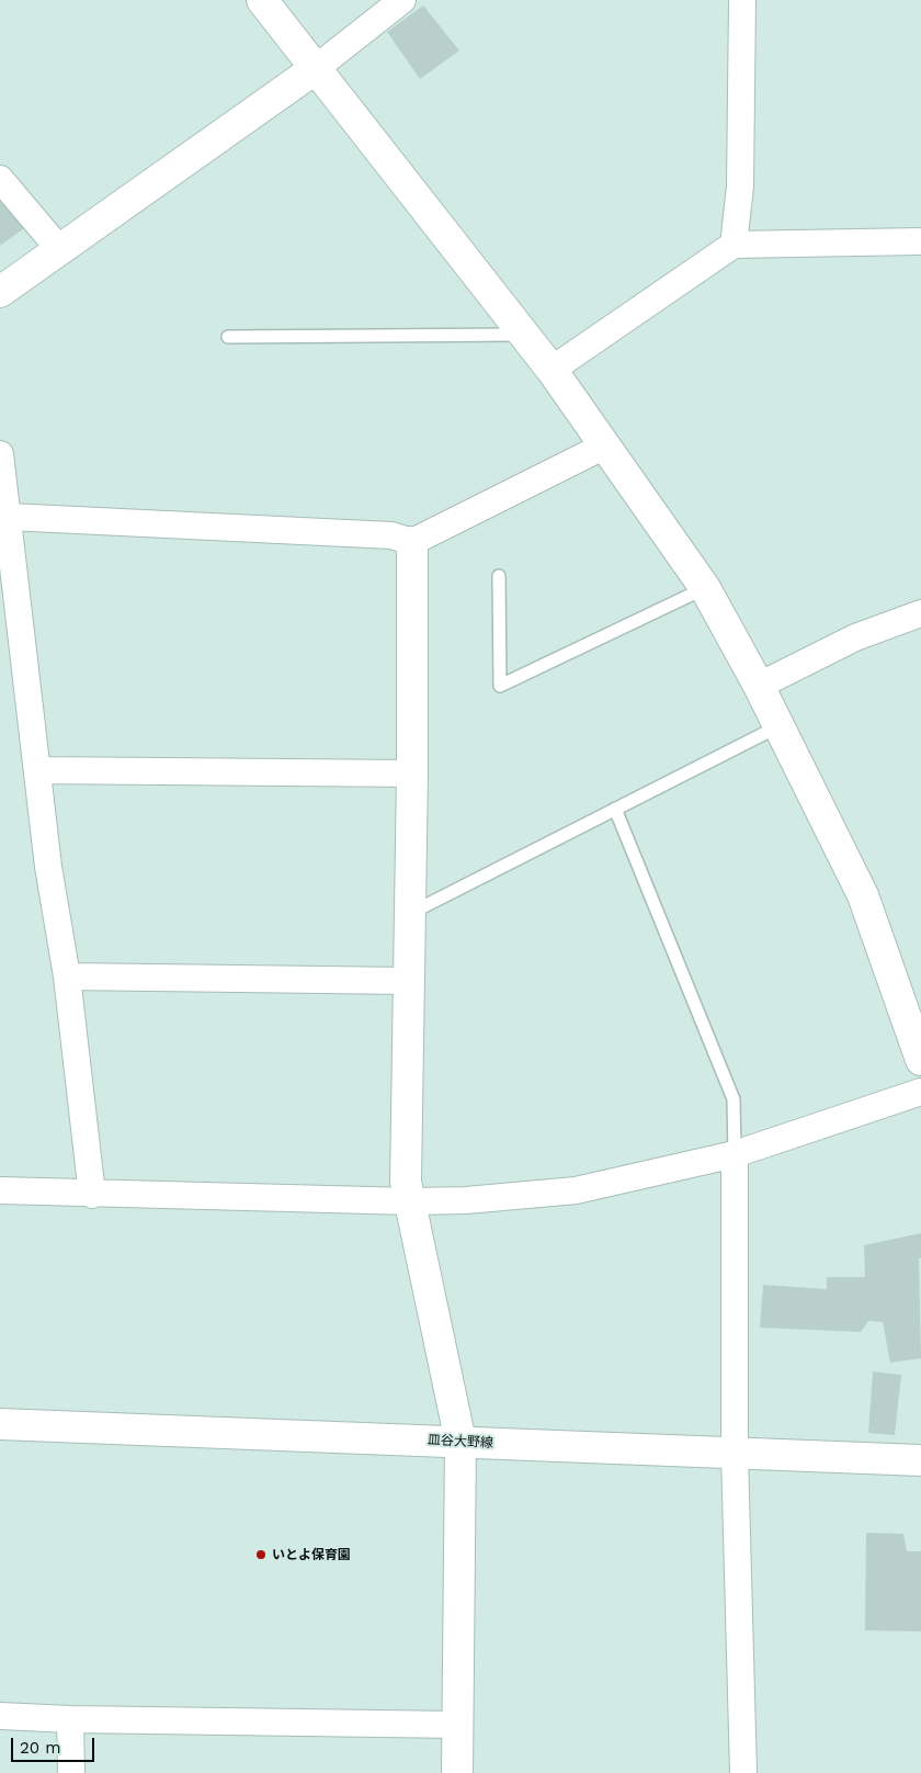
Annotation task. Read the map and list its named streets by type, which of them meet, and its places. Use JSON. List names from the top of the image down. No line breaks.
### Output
{"streets":{"street":["皿谷大野線"]},"places":["いとよ保育園"],"scale_bar":"20 m"}
